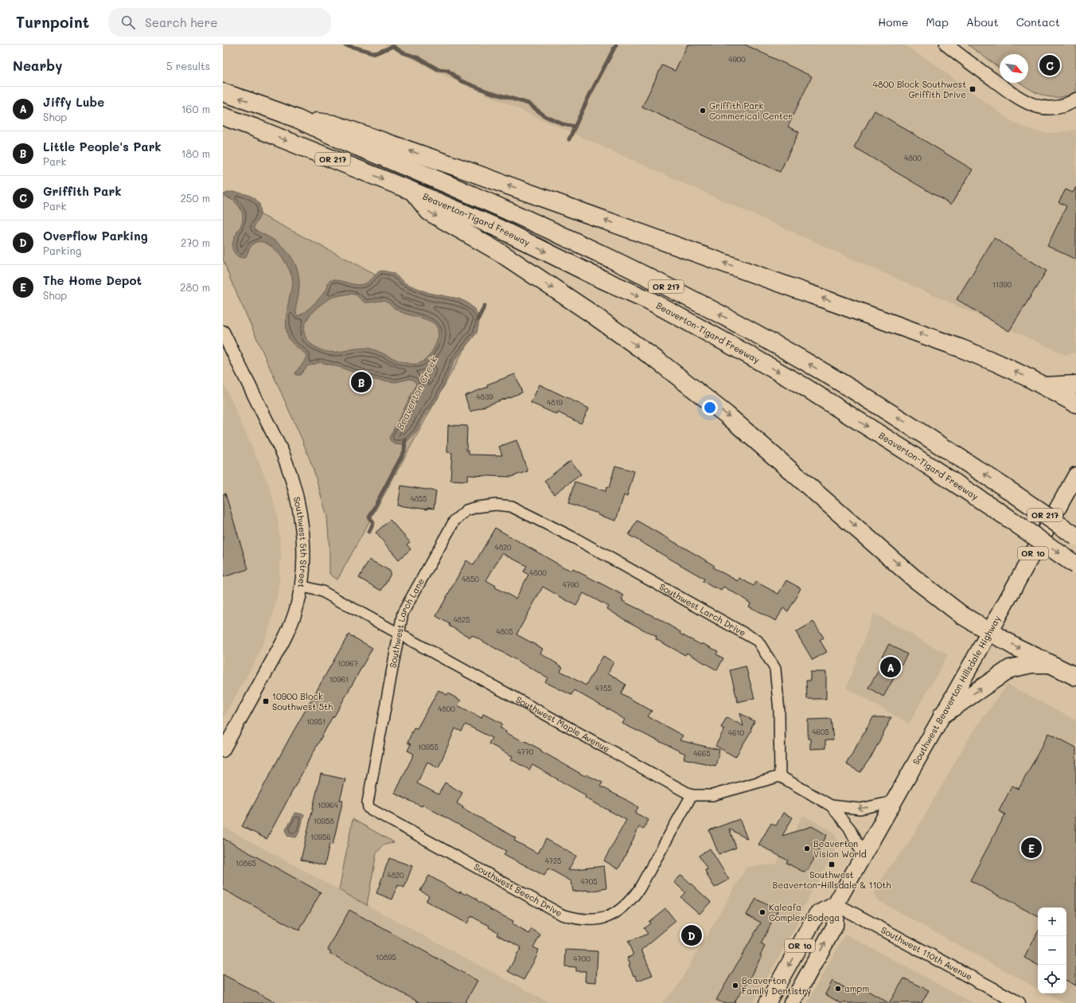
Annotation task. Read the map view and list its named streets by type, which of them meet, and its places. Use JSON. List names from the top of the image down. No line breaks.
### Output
{"streets":{"highway":["OR 217","Beaverton-Tigard Freeway"],"main road":["OR 10","Southwest Beaverton Hillsdale Highway"],"street":["Southwest 5th Street","Southwest Larch Drive","Southwest Larch Lane","Southwest Maple Avenue","Southwest Beech Drive","Southwest 110th Avenue"]},"crossings":[["Southwest 5th Street","Southwest Maple Avenue"],["OR 10","Southwest Beaverton Hillsdale Highway"],["OR 10","Southwest 110th Avenue"],["Southwest Larch Drive","Southwest Larch Lane"],["Southwest Larch Drive","Southwest Maple Avenue"],["Southwest Larch Lane","Southwest Maple Avenue"],["Southwest Larch Lane","Southwest Beech Drive"],["Southwest Beaverton Hillsdale Highway","Southwest 110th Avenue"],["Southwest Maple Avenue","Southwest Beech Drive"]],"water":["Beaverton Creek"],"places":{"transit":["4800 Block Southwest Griffith Drive","10900 Block Southwest 5th","Southwest Beaverton-Hillsdale & 110th"],"other":["Griffith Park Commerical Center","Beaverton Vision World","Kaleafa Complex Bodega","Beaverton Family Dentistry","ampm"]},"house_numbers":["4900","4800","11390","4839","4819","4855","4820","4800","4850","4790","4825","4805","10967","10961","4755","4800","10951","4605","4610","10955","4770","4665","10964","10958","10956","4725","10865","4820","4705","10895","4700"],"north":"bottom right","page":{"header":"Turnpoint","search":"Search here","nav":["Home","Map","About","Contact"],"heading":["Nearby","5 results"],"pins":["C","B","A","E","D"],"list":[{"mark":"A","name":"Jiffy Lube","note":"Shop","value":"160 m"},{"mark":"B","name":"Little People's Park","note":"Park","value":"180 m"},{"mark":"C","name":"Griffith Park","note":"Park","value":"250 m"},{"mark":"D","name":"Overflow Parking","note":"Parking","value":"270 m"},{"mark":"E","name":"The Home Depot","note":"Shop","value":"280 m"}],"map_buttons":["+","−"]}}
